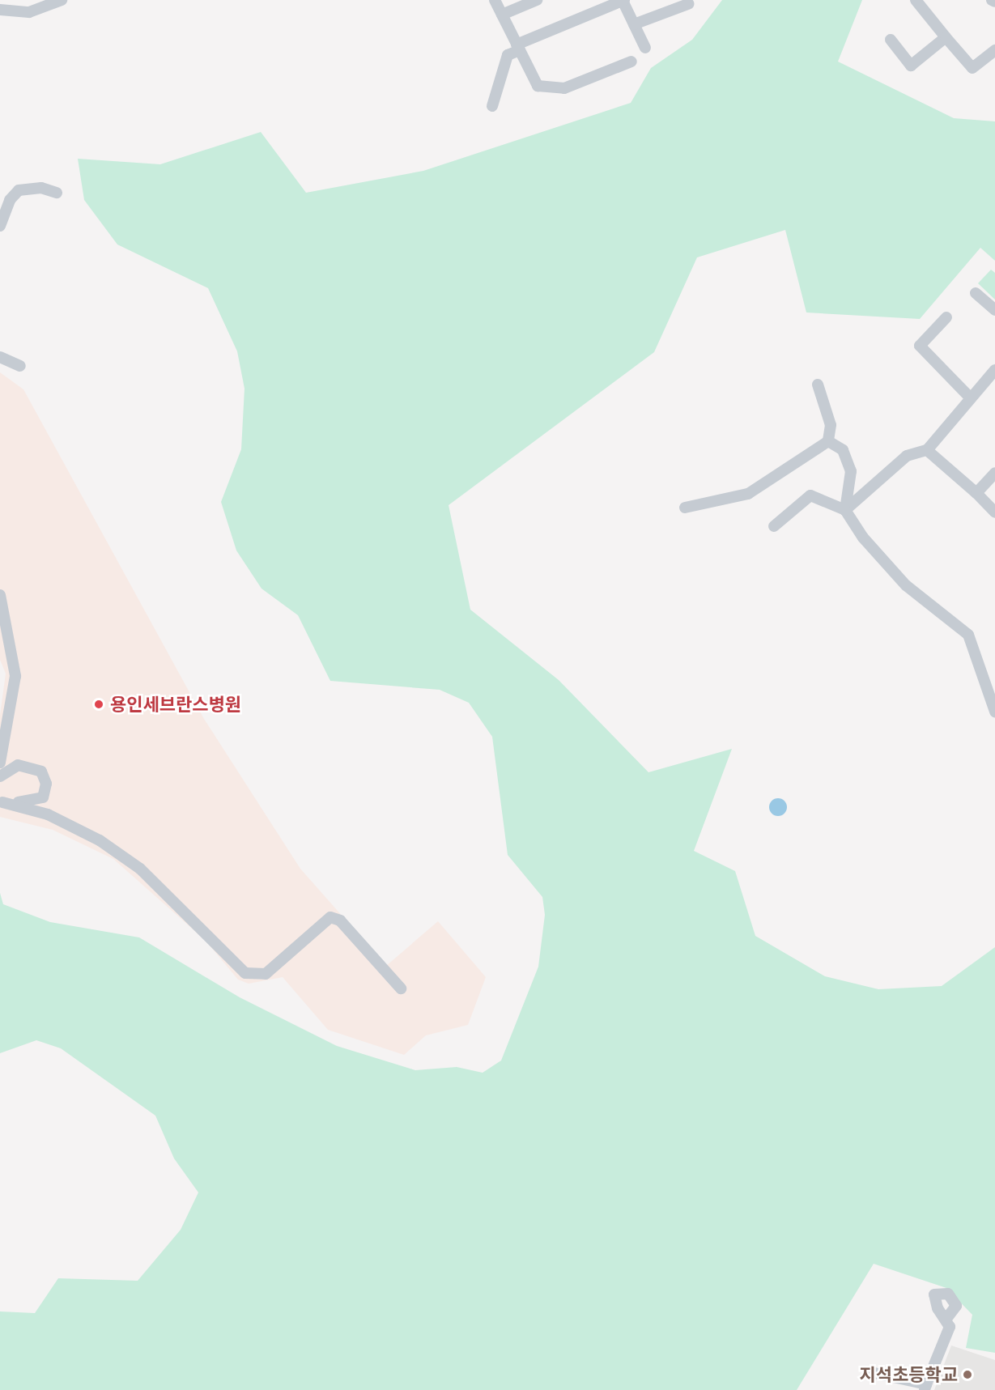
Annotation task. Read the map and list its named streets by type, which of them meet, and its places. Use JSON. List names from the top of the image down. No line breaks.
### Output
{"places":["용인세브란스병원","지석초등학교"]}
